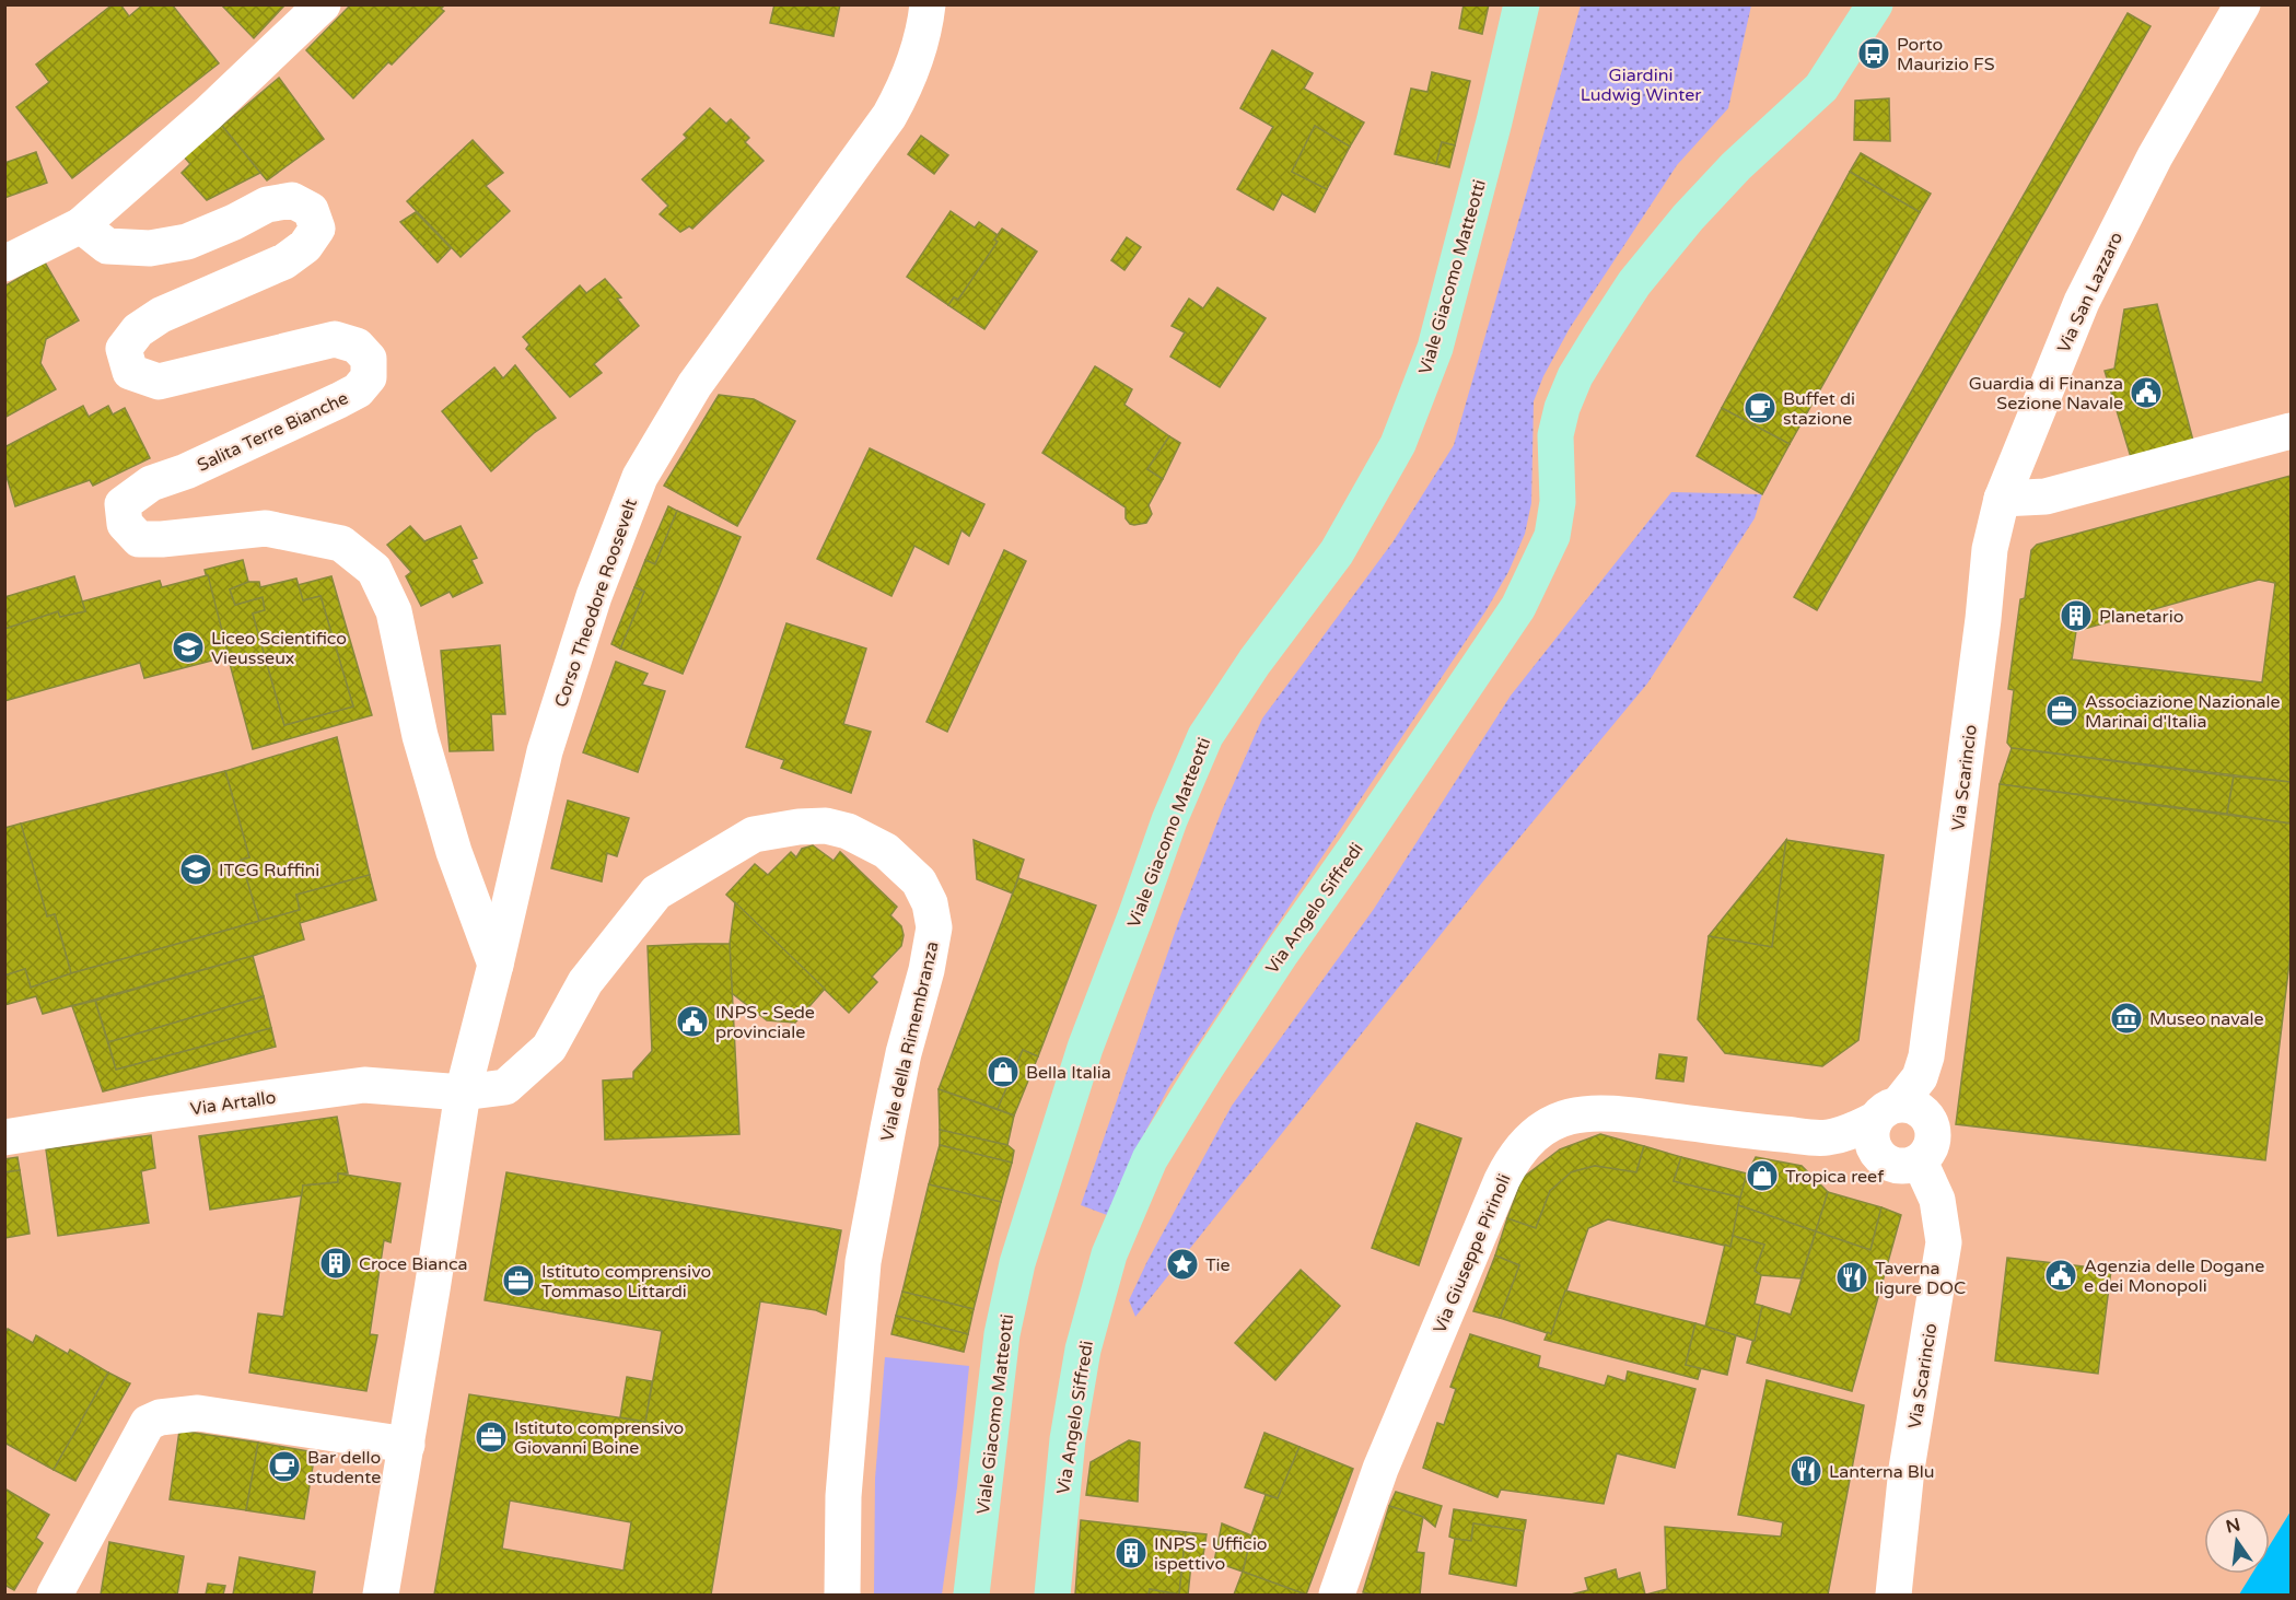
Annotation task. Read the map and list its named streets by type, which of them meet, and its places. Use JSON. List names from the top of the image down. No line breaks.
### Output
{"streets":{"main road":["Viale Giacomo Matteotti","Via Angelo Siffredi"],"street":["Via San Lazzaro","Salita Terre Bianche","Corso Theodore Roosevelt","Via Scarincio","Viale della Rimembranza","Via Artallo","Via Giuseppe Pirinoli"]},"crossings":[["Via San Lazzaro","Via Scarincio"],["Salita Terre Bianche","Corso Theodore Roosevelt"],["Corso Theodore Roosevelt","Viale della Rimembranza"],["Corso Theodore Roosevelt","Via Artallo"],["Via Scarincio","Via Giuseppe Pirinoli"],["Viale della Rimembranza","Via Artallo"]],"parks":["Giardini Ludwig Winter"],"places":{"bus stop":["Porto Maurizio FS"],"public building":["Guardia di Finanza Sezione Navale","INPS - Sede provinciale","Agenzia delle Dogane e dei Monopoli"],"cafe":["Buffet di stazione","Bar dello studente"],"building":["Planetario","Croce Bianca","INPS - Ufficio ispettivo"],"school or university":["Liceo Scientifico Vieusseux","ITCG Ruffini"],"office":["Associazione Nazionale Marinai d'Italia","Istituto comprensivo Tommaso Littardi","Istituto comprensivo Giovanni Boine"],"museum":["Museo navale"],"shop":["Bella Italia","Tropica reef"],"place":["Tie"],"restaurant":["Taverna ligure DOC","Lanterna Blu"]},"north":"top"}
